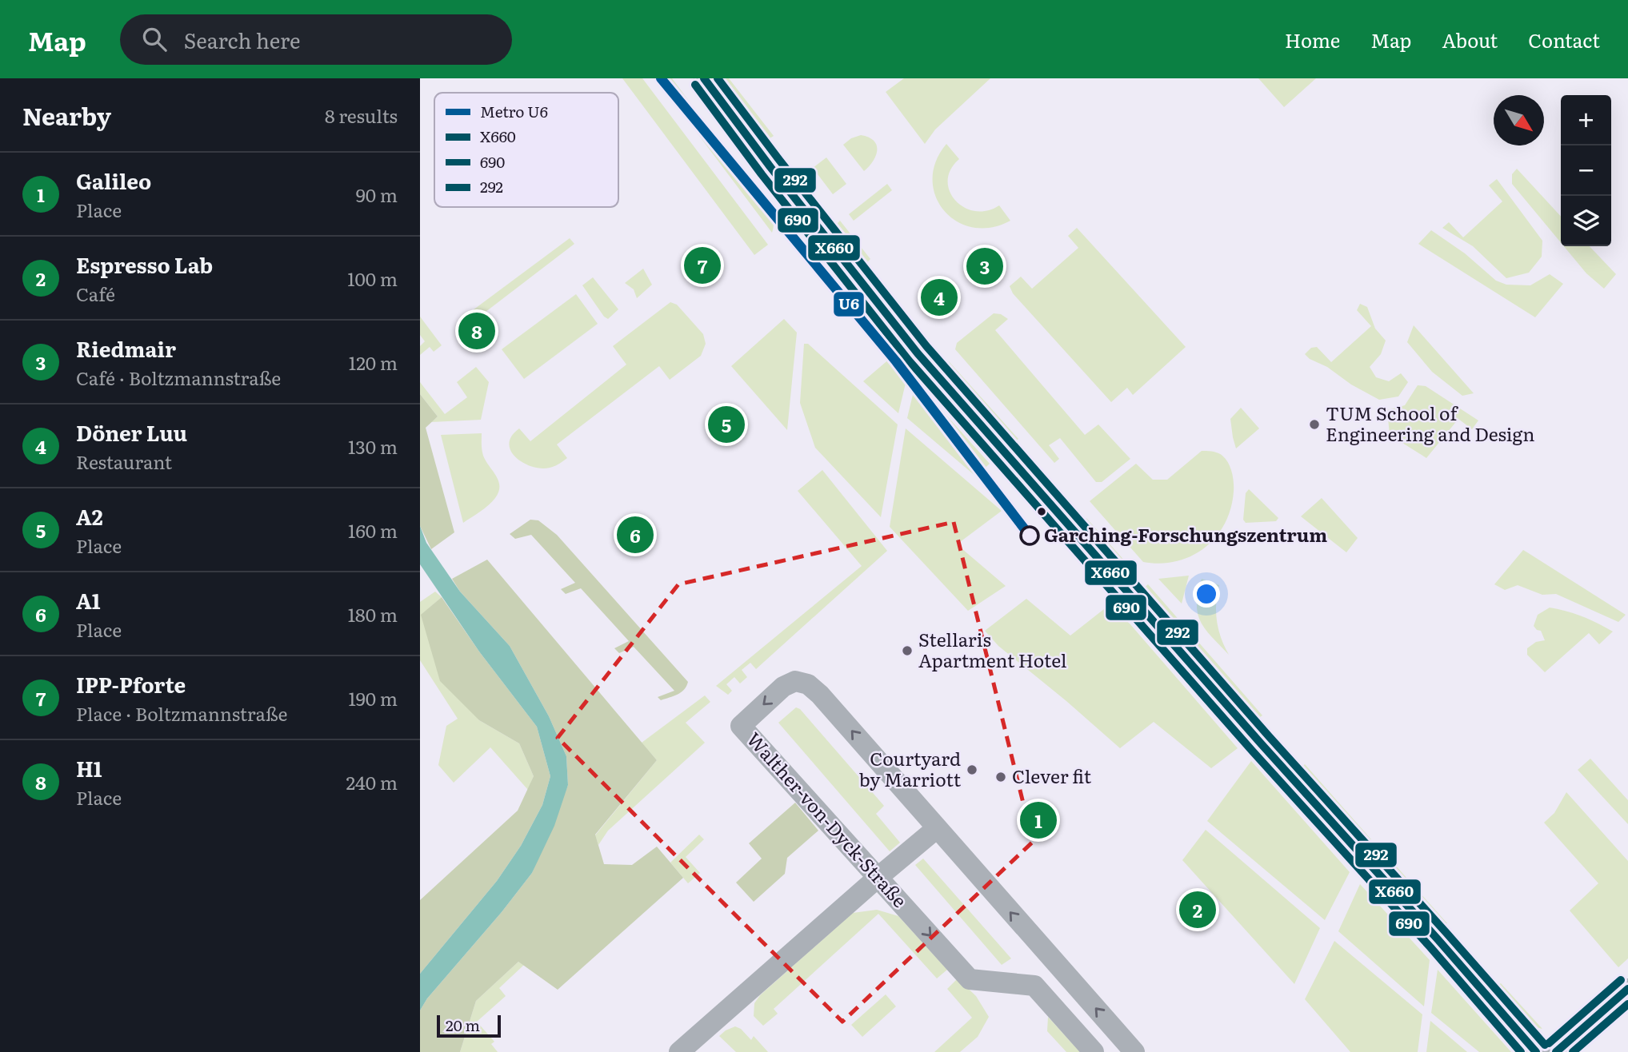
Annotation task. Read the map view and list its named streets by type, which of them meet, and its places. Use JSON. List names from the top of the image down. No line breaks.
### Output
{"streets":{"street":["Walther-von-Dyck-Straße"]},"places":["TUM School of Engineering and Design","Garching-Forschungszentrum","Stellaris Apartment Hotel","Courtyard by Marriott","Clever fit"],"lines":["metro line U6","transit line X660","transit line 292","transit line 690"],"legend":["Metro U6","X660","690","292"],"scale_bar":"20 m","north":"bottom right","page":{"header":"Map","search":"Search here","nav":["Home","Map","About","Contact"],"heading":["Nearby","8 results"],"map_buttons":["+","−"],"list":[{"mark":"1","name":"Galileo","note":"Place","value":"90 m"},{"mark":"2","name":"Espresso Lab","note":"Café","value":"100 m"},{"mark":"3","name":"Riedmair","note":"Café · Boltzmannstraße","value":"120 m"},{"mark":"4","name":"Döner Luu","note":"Restaurant","value":"130 m"},{"mark":"5","name":"A2","note":"Place","value":"160 m"},{"mark":"6","name":"A1","note":"Place","value":"180 m"},{"mark":"7","name":"IPP-Pforte","note":"Place · Boltzmannstraße","value":"190 m"},{"mark":"8","name":"H1","note":"Place","value":"240 m"}],"pins":["7","3","4","8","5","6","1","2"],"scale":"20 m"}}
